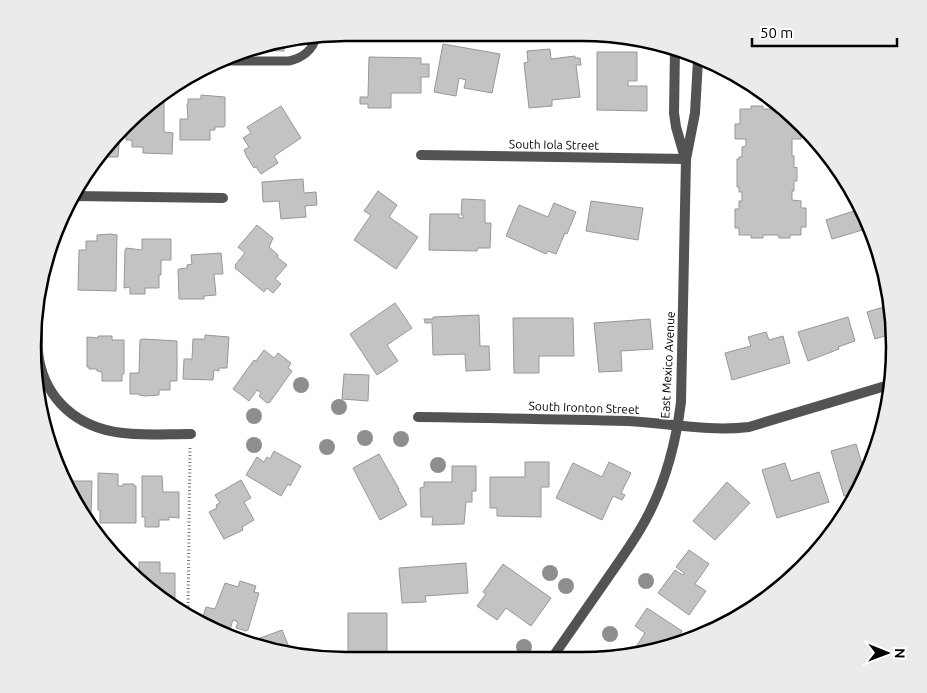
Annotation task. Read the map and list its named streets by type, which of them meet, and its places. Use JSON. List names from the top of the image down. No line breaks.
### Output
{"streets":{"street":["South Iola Street","East Mexico Avenue","South Ironton Street"]},"crossings":[["South Iola Street","East Mexico Avenue"],["East Mexico Avenue","South Ironton Street"]],"scale_bar":"50 m","north":"right"}
